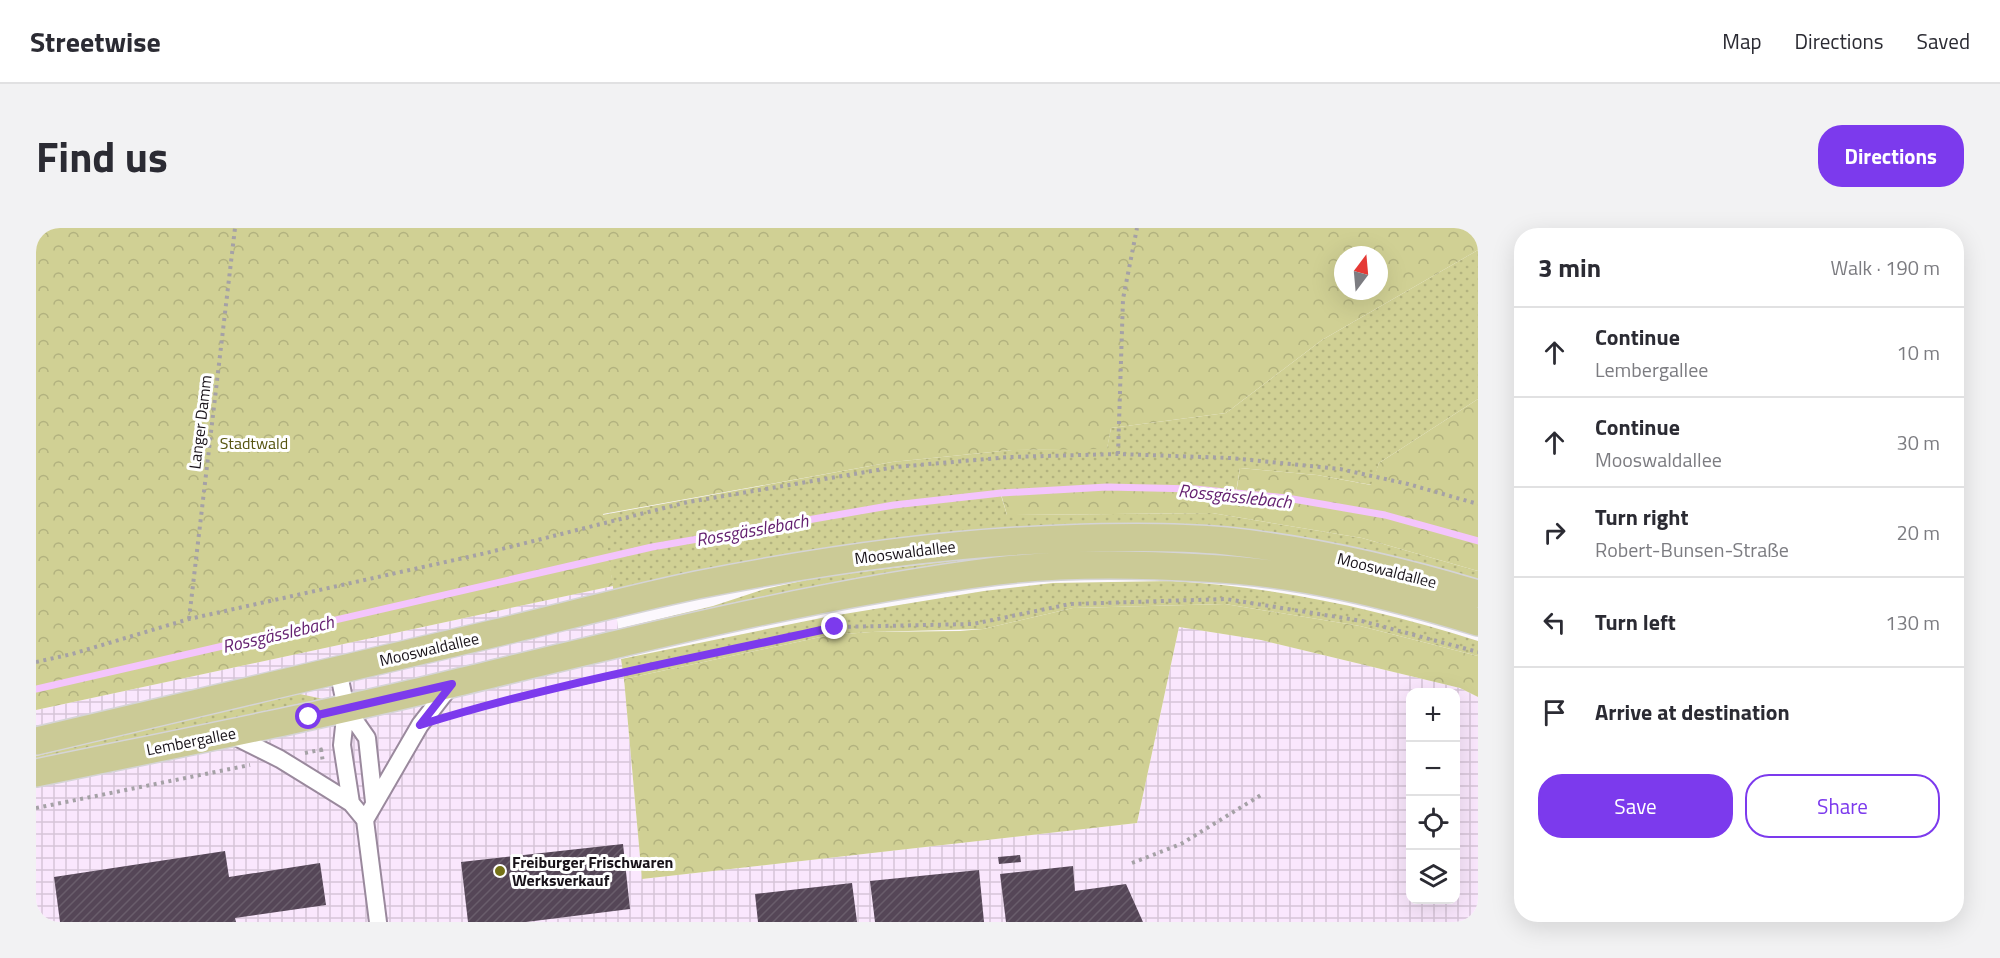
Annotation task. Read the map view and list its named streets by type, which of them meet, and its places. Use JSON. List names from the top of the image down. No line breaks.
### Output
{"streets":{"main road":["Mooswaldallee","Lembergallee"],"path":["Langer Damm"]},"crossings":[["Mooswaldallee","Lembergallee"]],"water":["Rossgässlebach"],"parks":["Stadtwald"],"places":["Freiburger Frischwaren Werksverkauf"],"north":"top","page":{"header":"Streetwise","nav":["Map","Directions","Saved"],"title":"Find us","buttons":["Directions",["Save","Share"]],"heading":["3 min","Walk · 190 m"],"list":[["Continue","Lembergallee","10 m"],["Continue","Mooswaldallee","30 m"],["Turn right","Robert-Bunsen-Straße","20 m"],["Turn left","130 m"],"Arrive at destination"],"map_buttons":["+","−"]}}
